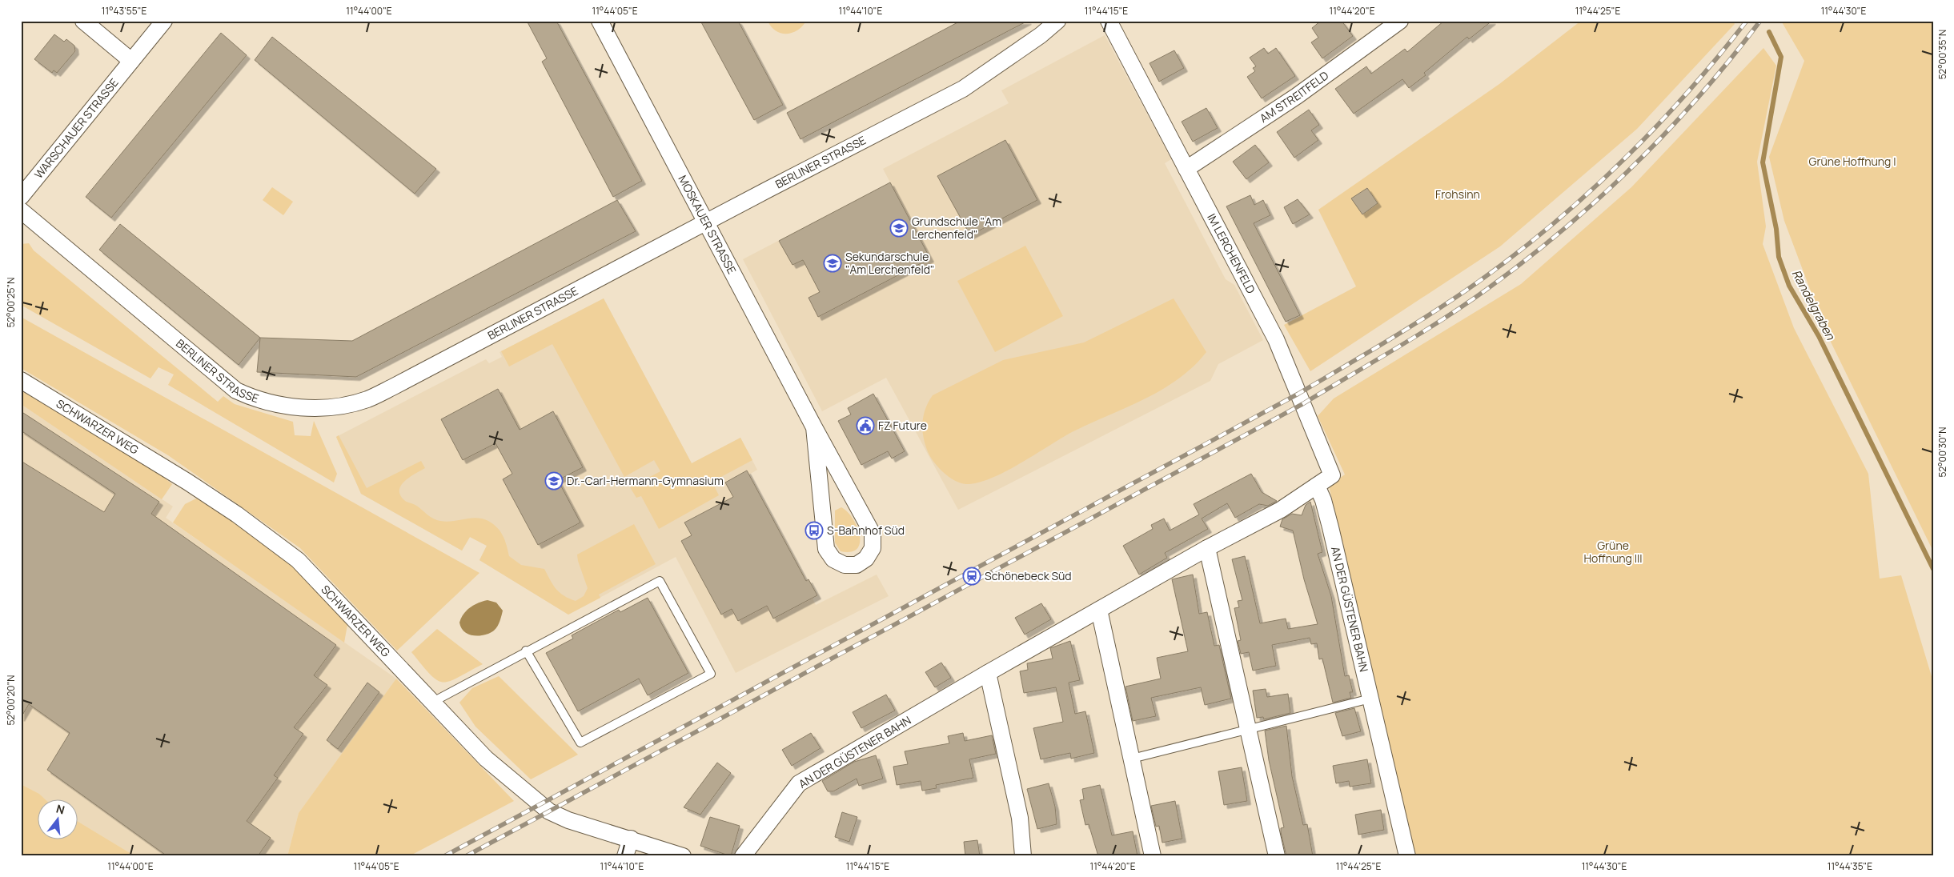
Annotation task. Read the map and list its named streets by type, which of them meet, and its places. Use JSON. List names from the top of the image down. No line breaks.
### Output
{"streets":{"street":["AM STREITFELD","WARSCHAUER STRASSE","BERLINER STRASSE","MOSKAUER STRASSE","IM LERCHENFELD","SCHWARZER WEG","AN DER GÜSTENER BAHN"]},"crossings":[["AM STREITFELD","IM LERCHENFELD"],["BERLINER STRASSE","MOSKAUER STRASSE"],["IM LERCHENFELD","AN DER GÜSTENER BAHN"]],"water":["Randelgraben"],"parks":["Grüne Hoffnung I","Frohsinn","Grüne Hoffnung III"],"places":{"school or university":["Grundschule \"Am Lerchenfeld\"","Sekundarschule \"Am Lerchenfeld\"","Dr.-Carl-Hermann-Gymnasium"],"public building":["FZ Future"],"bus stop":["S-Bahnhof Süd"],"station":["Schönebeck Süd"]},"north":"top","coordinates":["11°43'55\"E","11°44'00\"E","11°44'05\"E","11°44'10\"E","11°44'15\"E","11°44'20\"E","11°44'25\"E","11°44'30\"E","52°00'35\"N","52°00'25\"N","52°00'30\"N","52°00'20\"N","11°44'35\"E"]}
